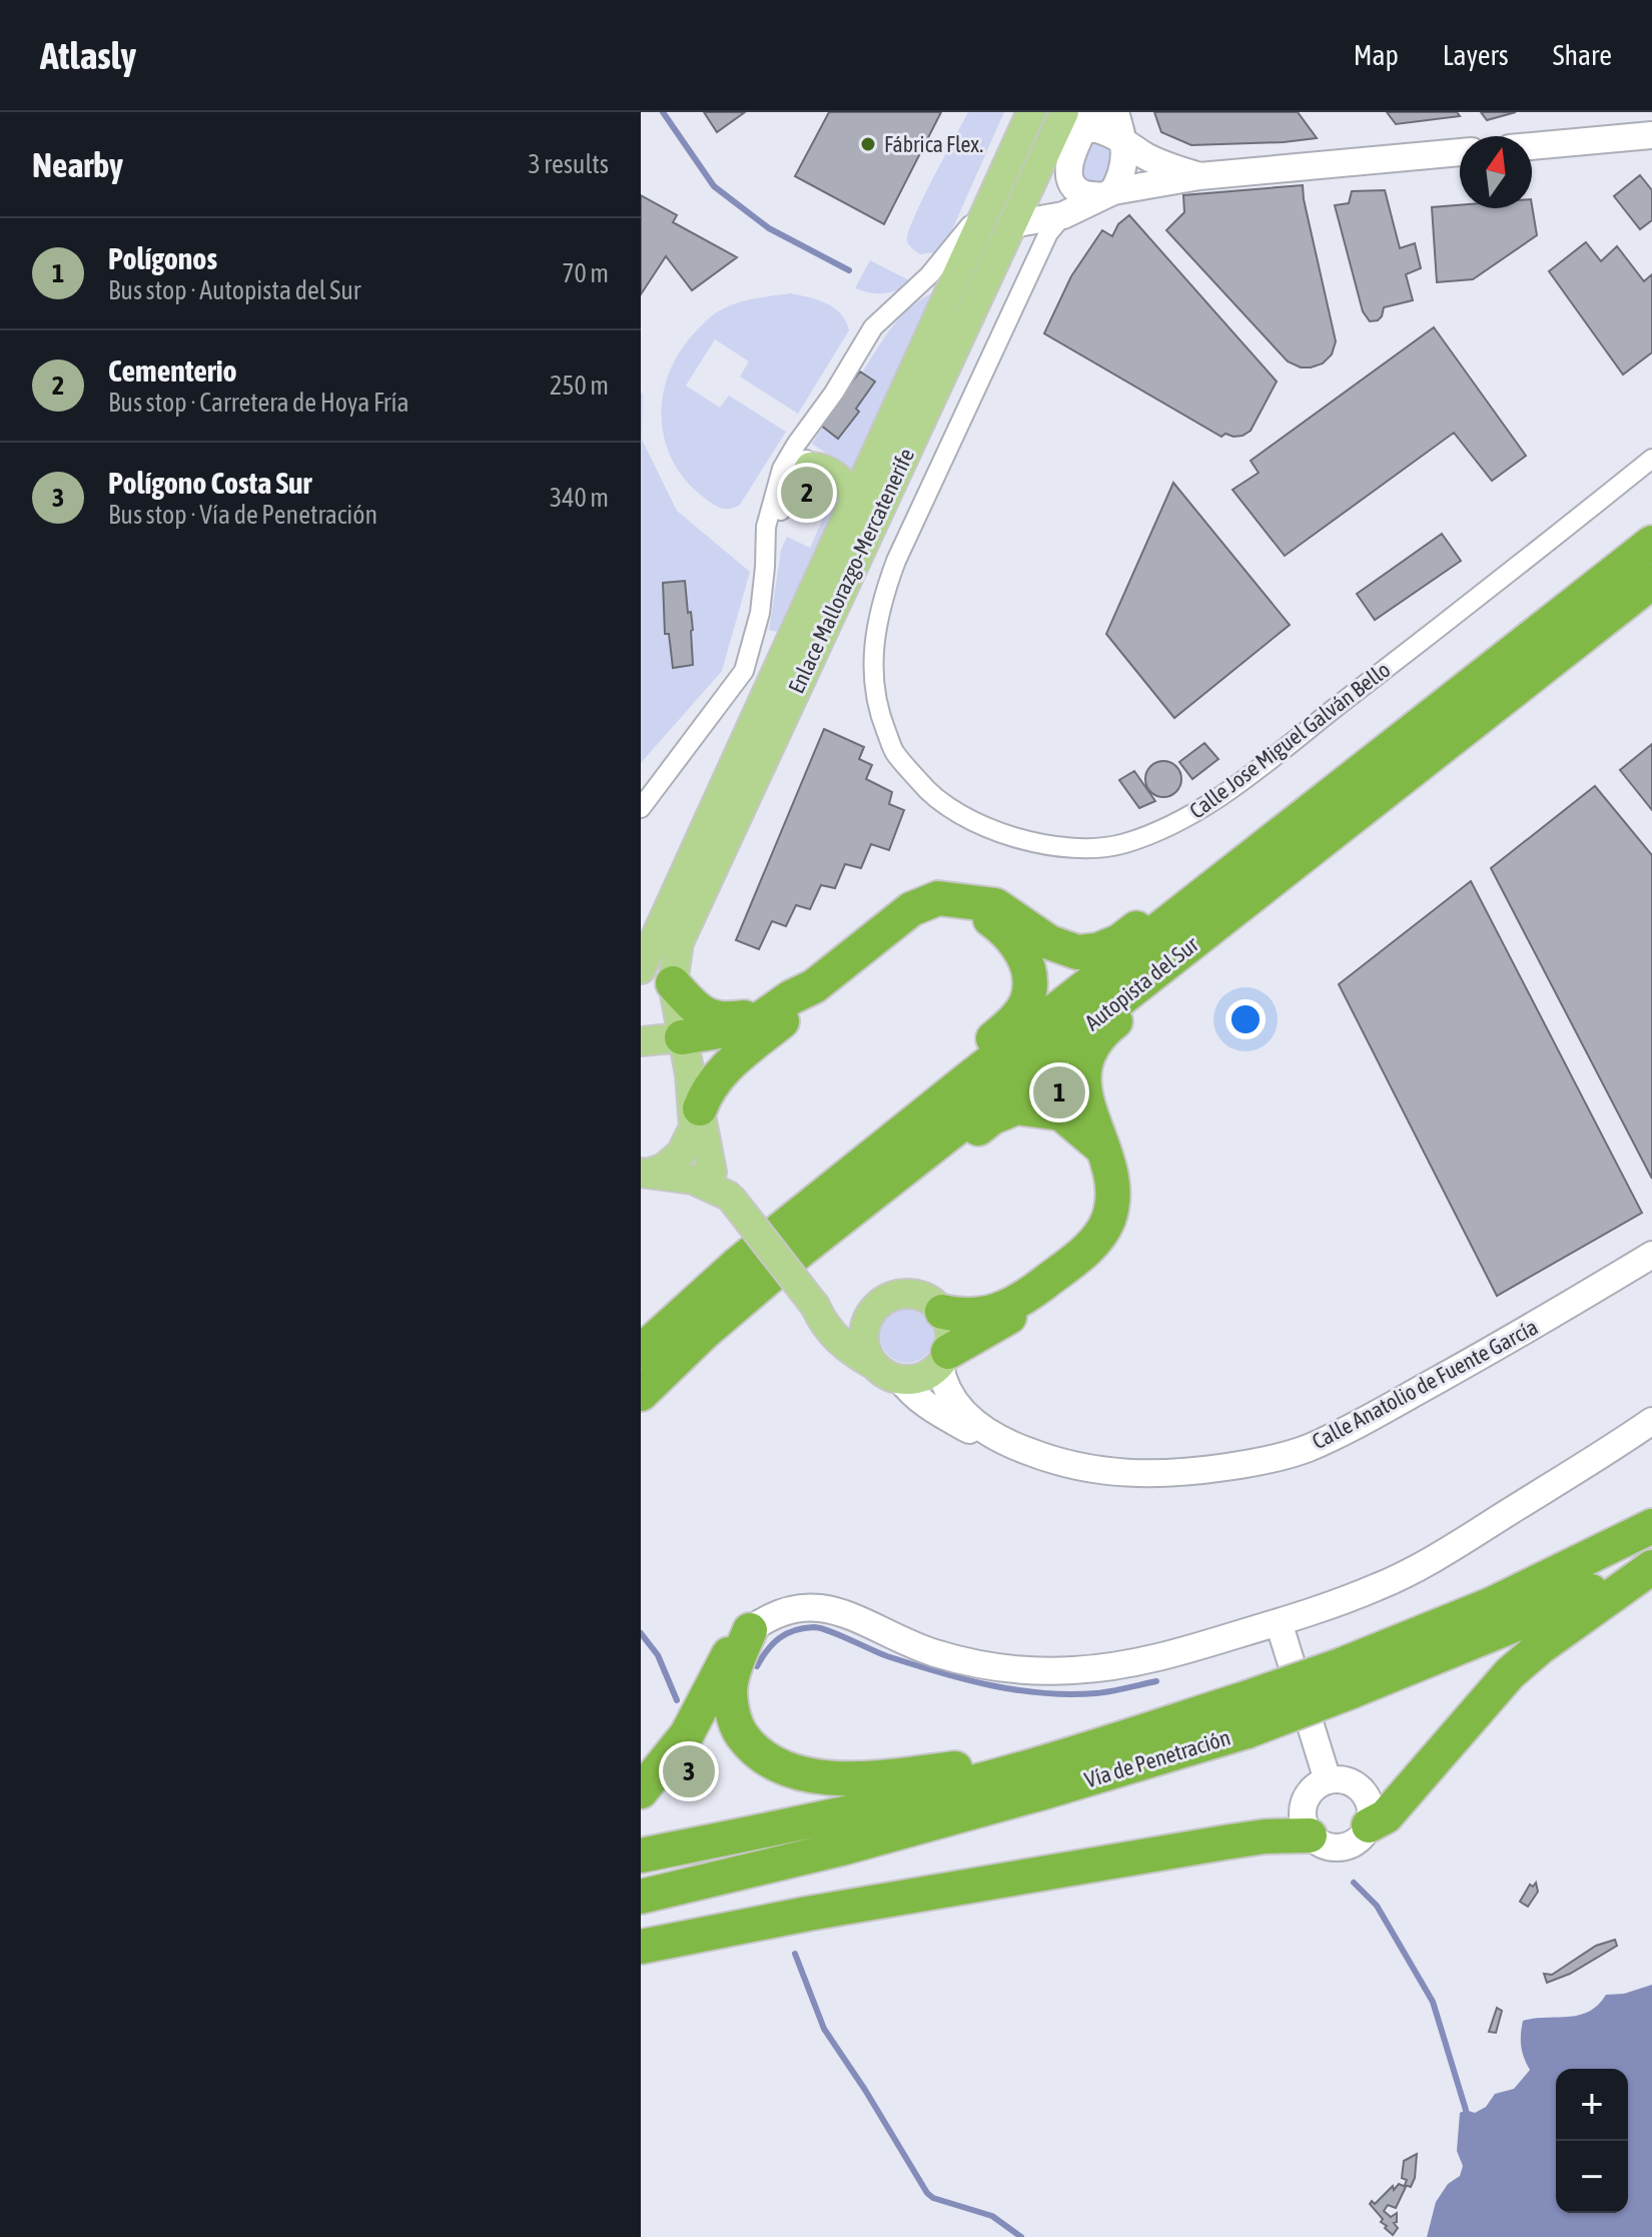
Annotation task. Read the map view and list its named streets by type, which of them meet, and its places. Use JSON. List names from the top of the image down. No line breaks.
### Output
{"streets":{"highway":["Autopista del Sur","Vía de Penetración"],"main road":["Enlace Mallorazgo-Mercatenerife"],"street":["Calle Jose Miguel Galván Bello","Calle Anatolio de Fuente García"]},"places":["Fábrica Flex."],"north":"top","page":{"header":"Atlasly","nav":["Map","Layers","Share"],"heading":["Nearby","3 results"],"list":[{"mark":"1","name":"Polígonos","note":"Bus stop · Autopista del Sur","value":"70 m"},{"mark":"2","name":"Cementerio","note":"Bus stop · Carretera de Hoya Fría","value":"250 m"},{"mark":"3","name":"Polígono Costa Sur","note":"Bus stop · Vía de Penetración","value":"340 m"}],"pins":["2","1","3"],"map_buttons":["+","−"]}}
